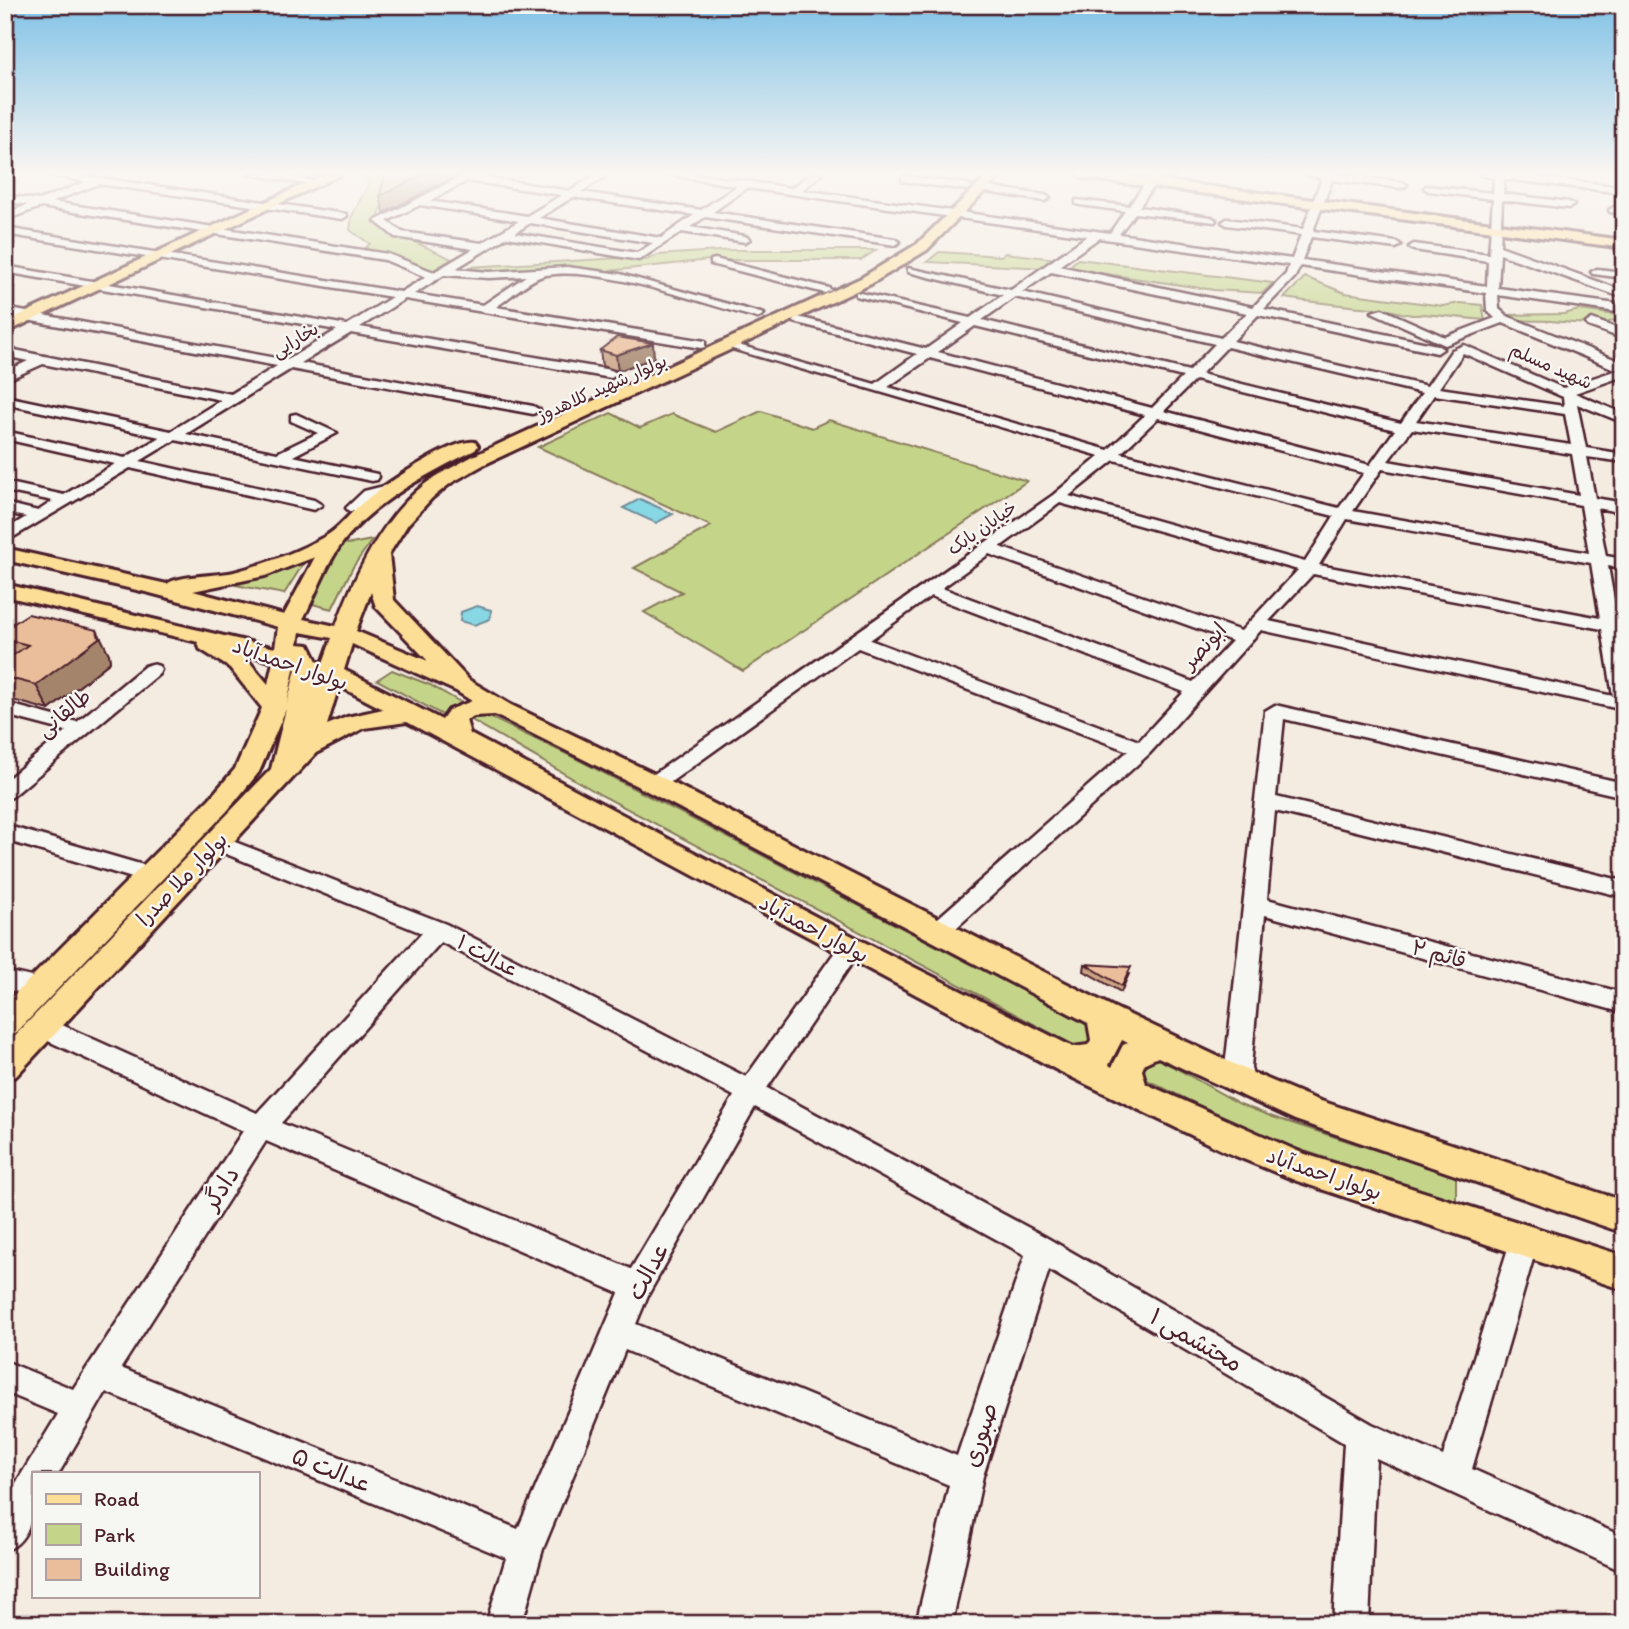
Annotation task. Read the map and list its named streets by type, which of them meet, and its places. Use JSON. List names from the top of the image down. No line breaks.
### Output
{"streets":{"main road":["بولوار شهید کلاهدوز","بولوار احمدآباد","بولوار ملا صدرا"],"street":["بخارایی","شهید مسلم","خیابان بابک","ابونصر","طالقانی","قائم ۲","عدالت ۱","دادگر","عدالت","محتشمی ۱","صبوری","عدالت ۵"]},"crossings":[["شهید مسلم","ابونصر"],["بولوار شهید کلاهدوز","بولوار احمدآباد"],["بولوار شهید کلاهدوز","بولوار ملا صدرا"],["خیابان بابک","بولوار احمدآباد"],["ابونصر","بولوار احمدآباد"],["بولوار احمدآباد","بولوار ملا صدرا"],["بولوار احمدآباد","عدالت"],["بولوار ملا صدرا","عدالت ۱"],["عدالت ۱","دادگر"],["عدالت ۱","عدالت"],["عدالت ۱","محتشمی ۱"],["عدالت ۱","صبوری"],["دادگر","عدالت ۵"],["عدالت","عدالت ۵"],["محتشمی ۱","صبوری"]],"legend":["Road","Park","Building"]}
